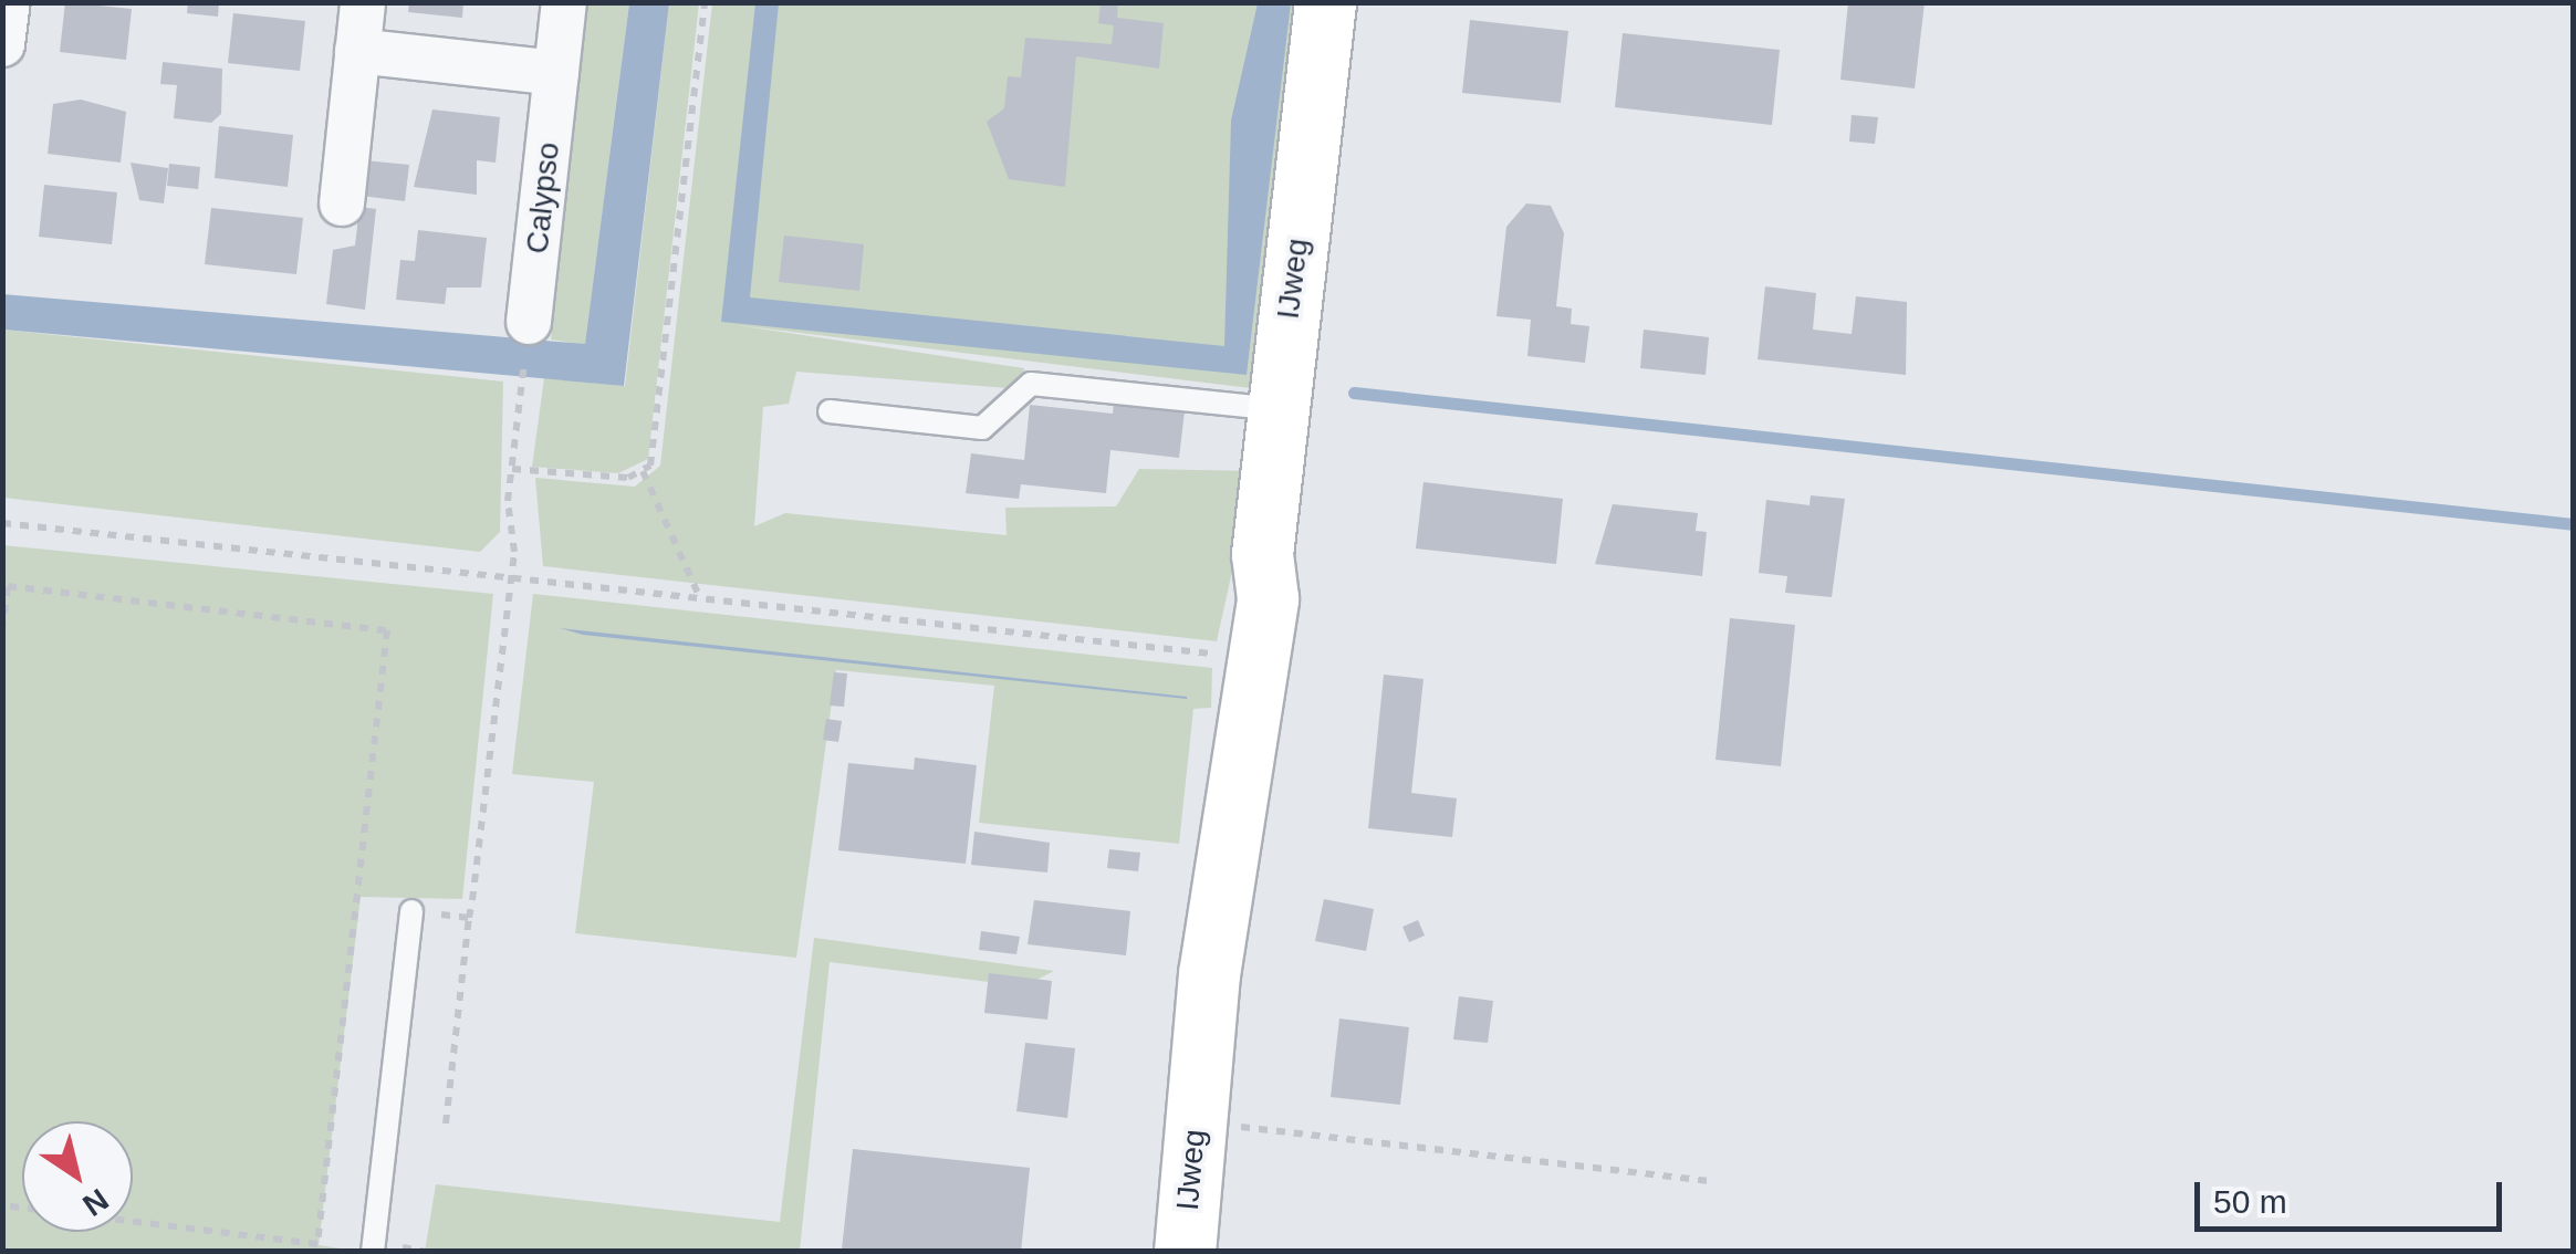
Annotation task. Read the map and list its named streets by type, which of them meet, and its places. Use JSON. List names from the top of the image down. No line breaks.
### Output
{"streets":{"street":["Calypso","IJweg"]},"scale_bar":"50 m","north":"bottom right"}
